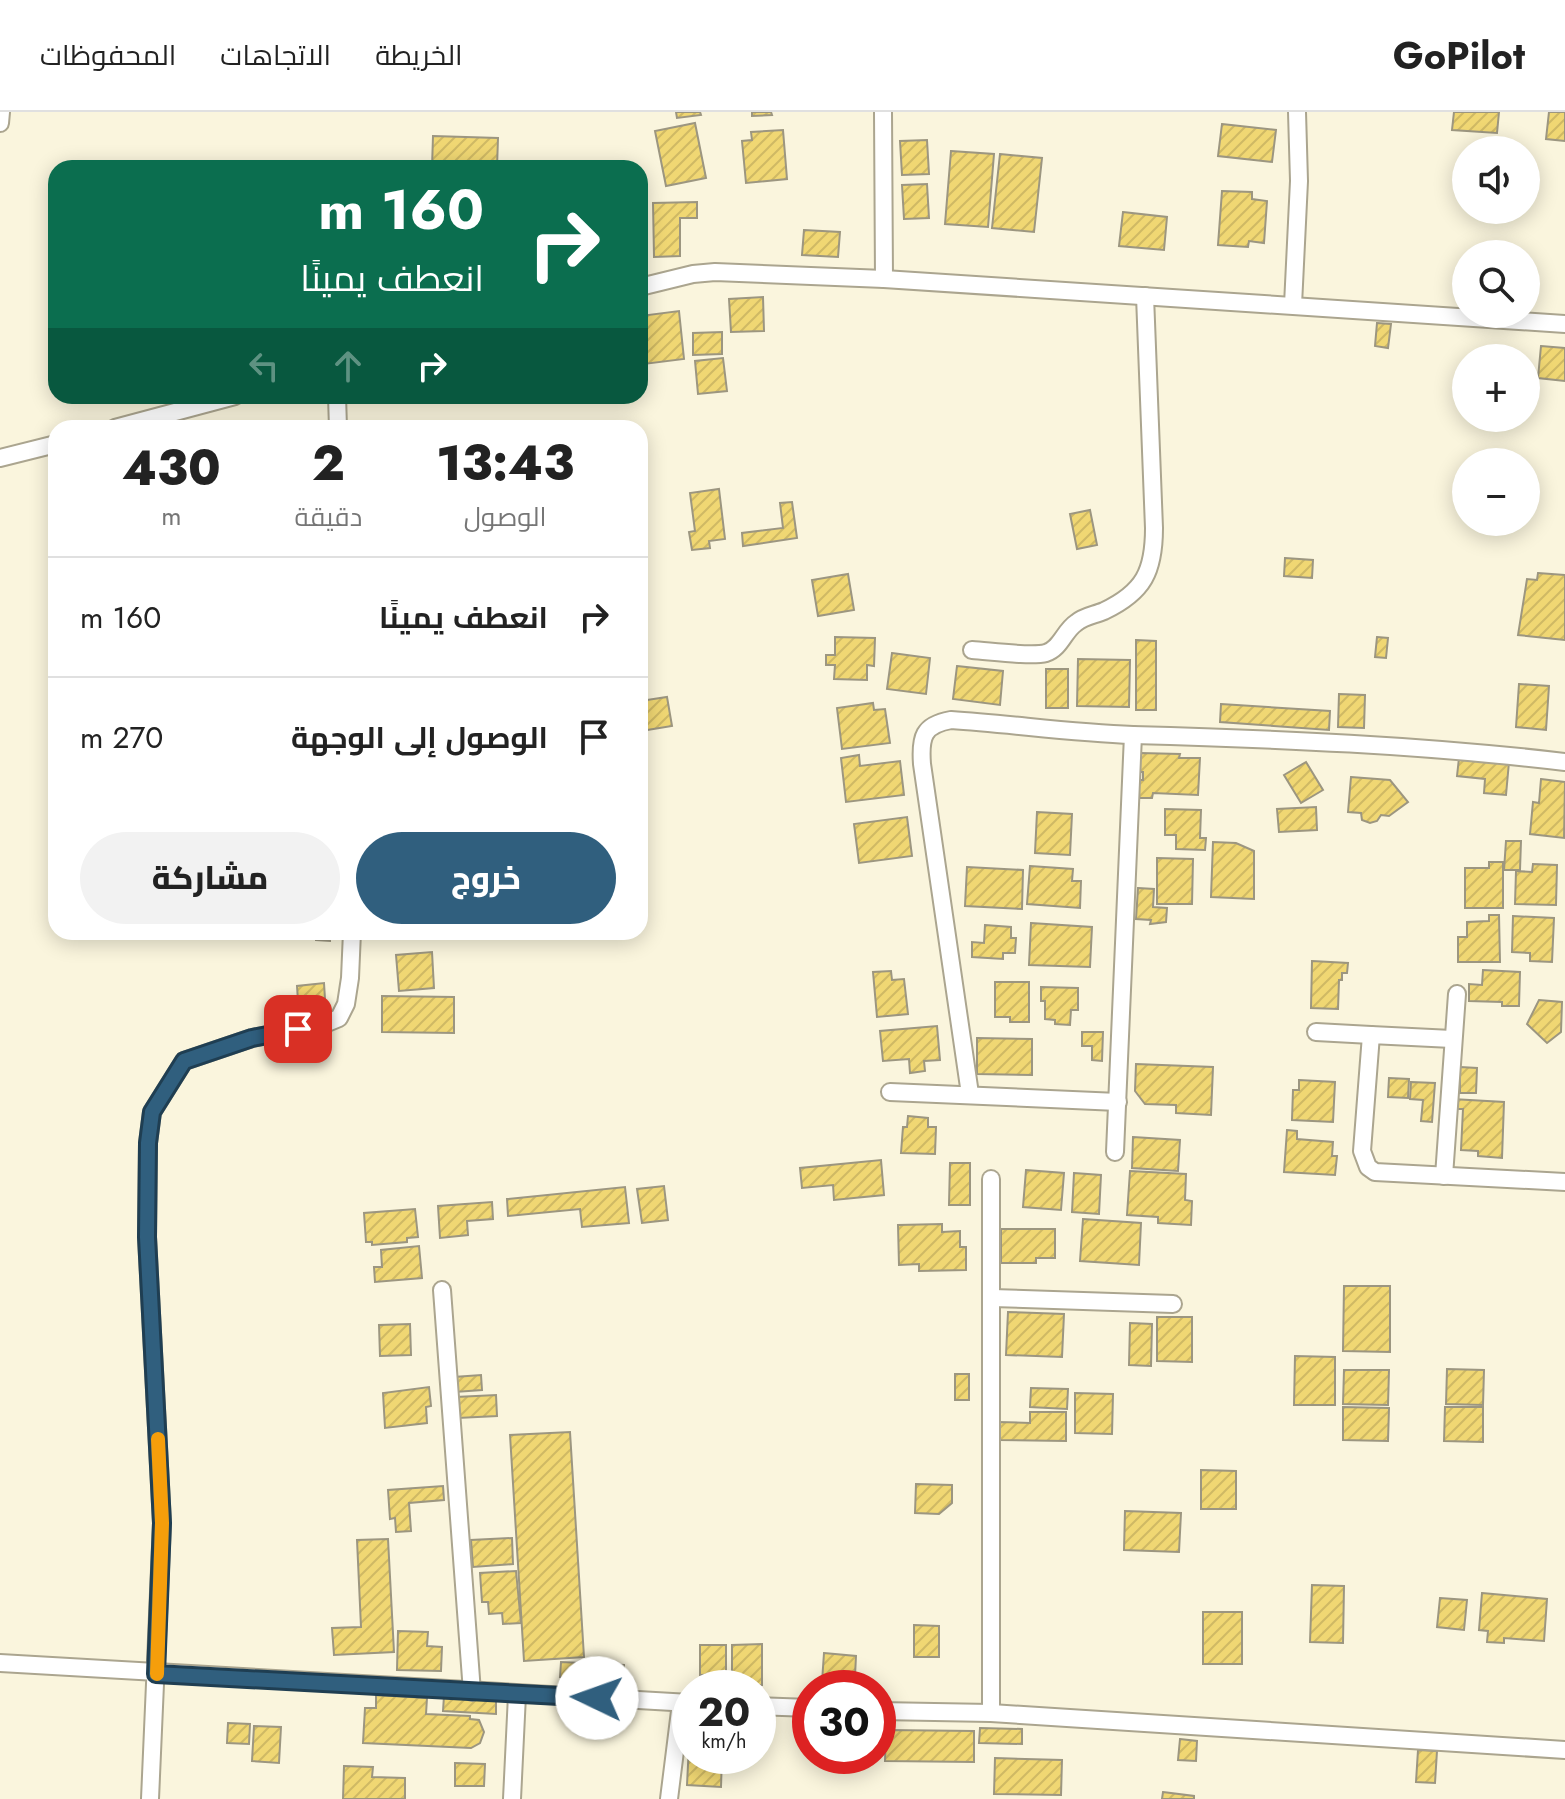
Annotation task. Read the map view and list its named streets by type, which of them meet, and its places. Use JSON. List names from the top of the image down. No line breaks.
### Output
{"page":{"header":"GoPilot","nav":["الخريطة","الاتجاهات","المحفوظات"],"map_buttons":["+","−"],"turn":["160 m","انعطف يمينًا"],"eta":["13:43","الوصول","2","دقيقة","430","m"],"list":[{"name":"انعطف يمينًا","value":"160 m"},{"name":"الوصول إلى الوجهة","value":"270 m"}],"buttons":["خروج","مشاركة"],"speed":"20 km/h","limit":"30"}}
